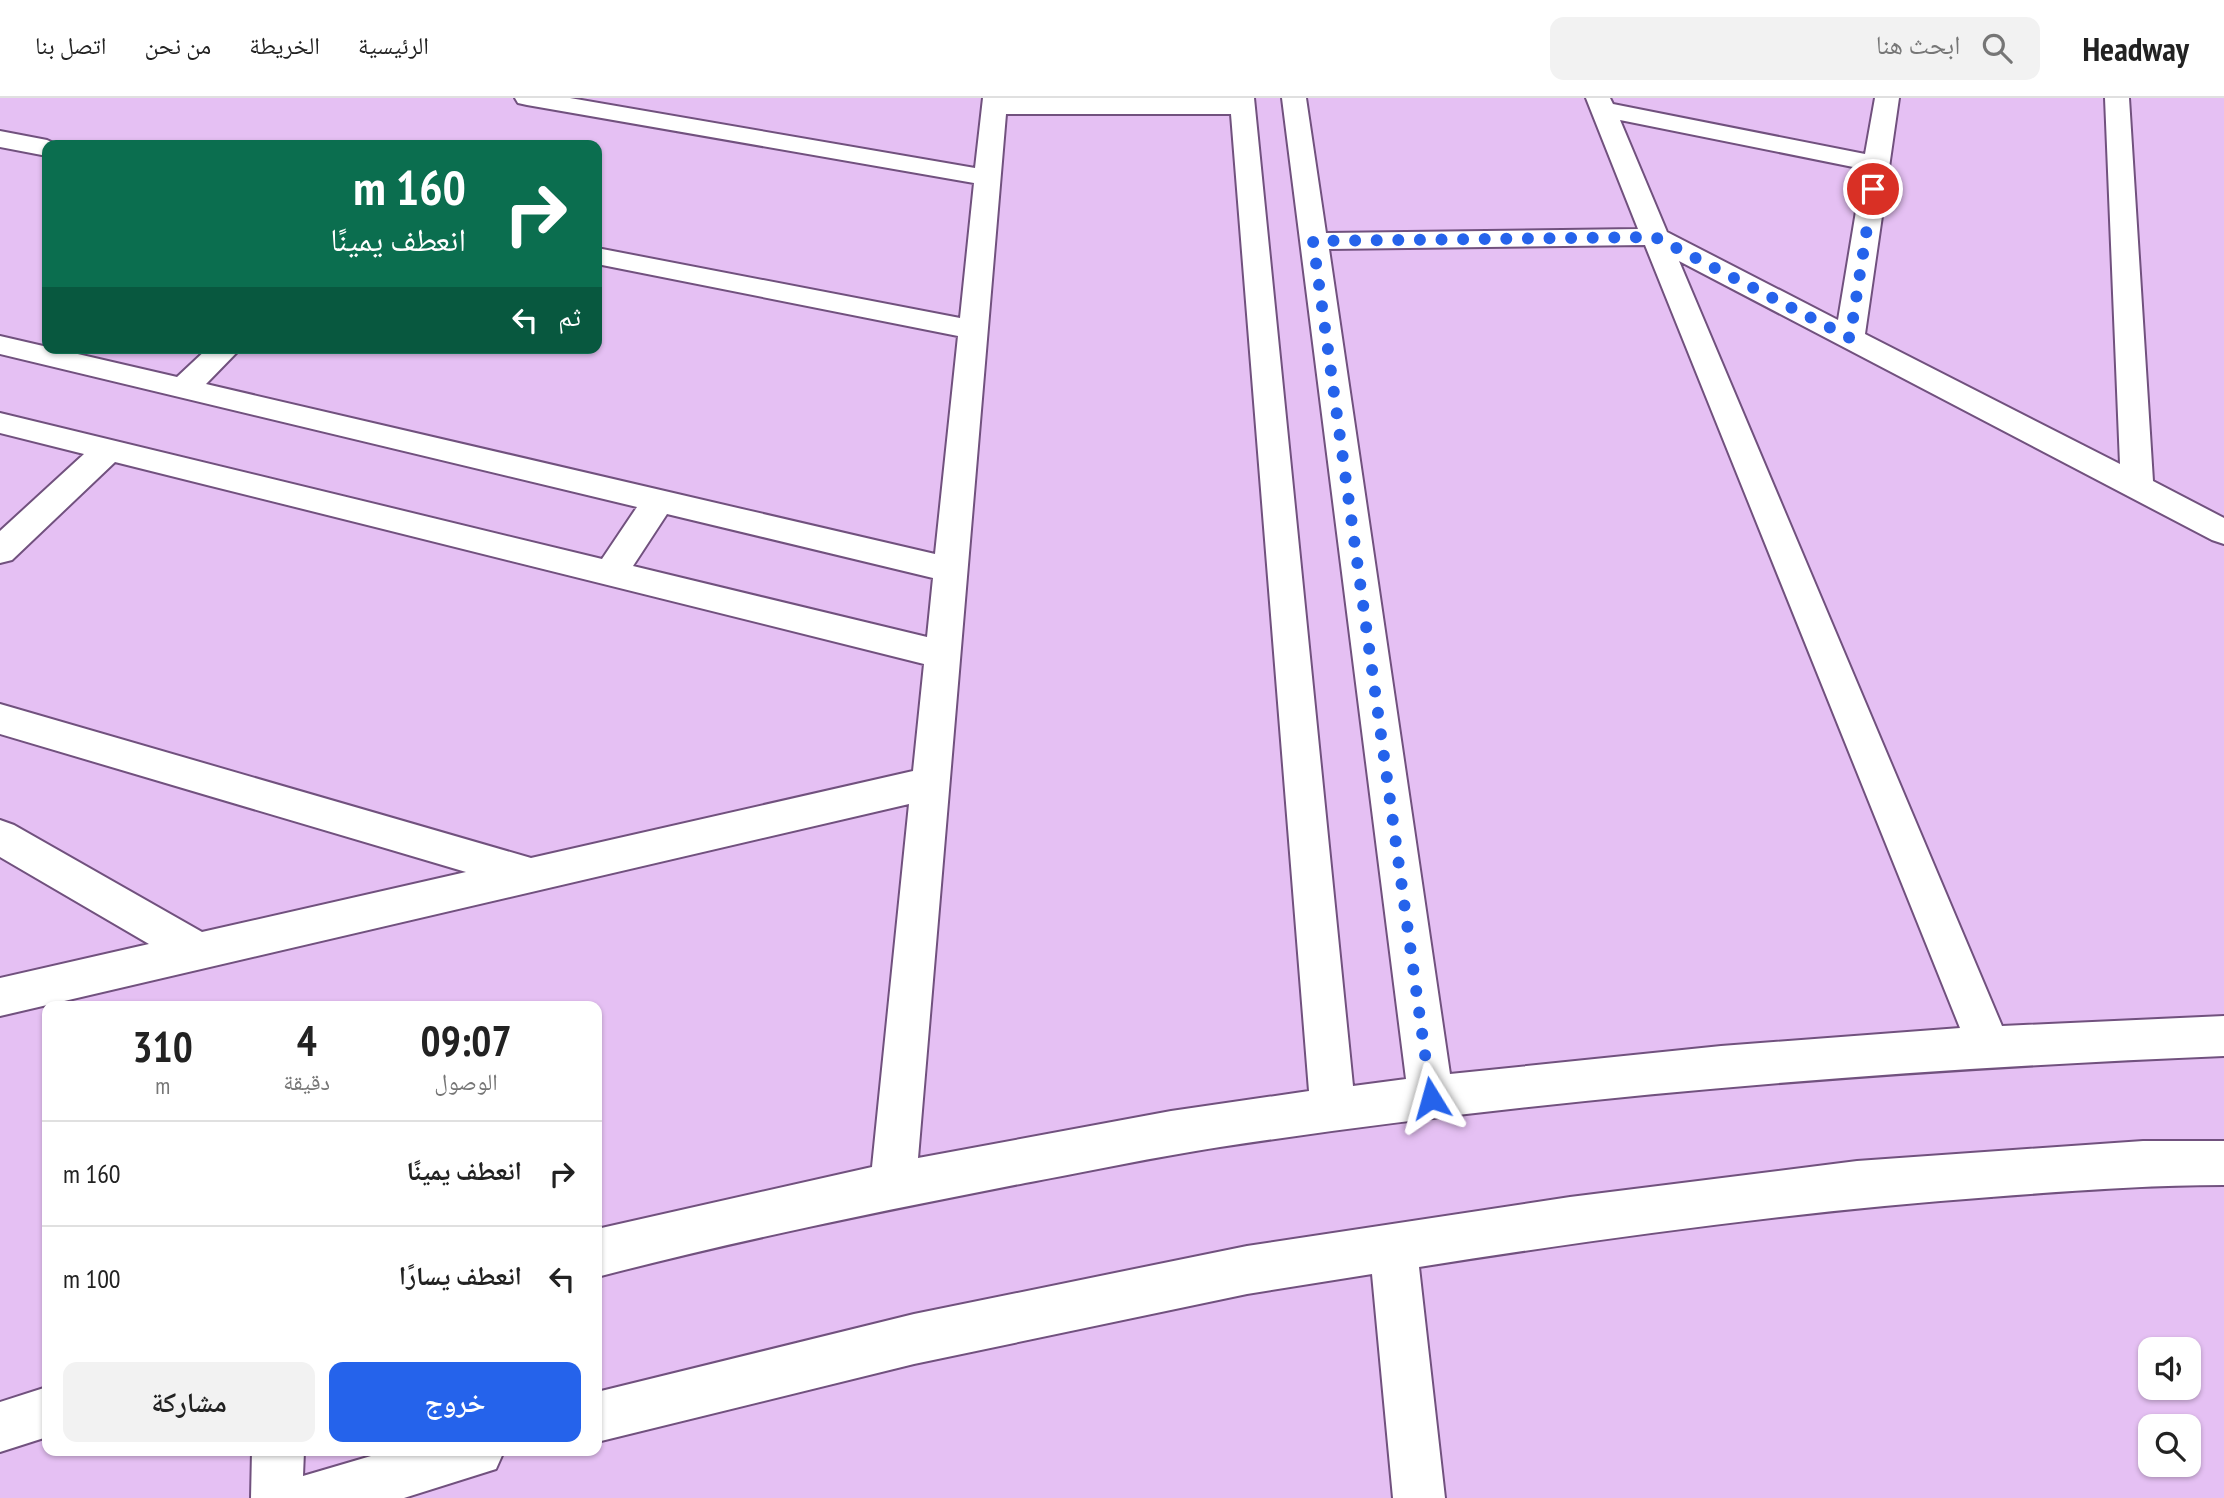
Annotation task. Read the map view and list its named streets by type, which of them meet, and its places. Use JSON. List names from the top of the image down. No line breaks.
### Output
{"page":{"header":"Headway","search":"ابحث هنا","nav":["الرئيسية","الخريطة","من نحن","اتصل بنا"],"turn":["160 m","انعطف يمينًا"],"then":"ثم","eta":["09:07","الوصول","4","دقيقة","310","m"],"list":[{"name":"انعطف يمينًا","value":"160 m"},{"name":"انعطف يسارًا","value":"100 m"}],"buttons":["خروج","مشاركة"]}}
